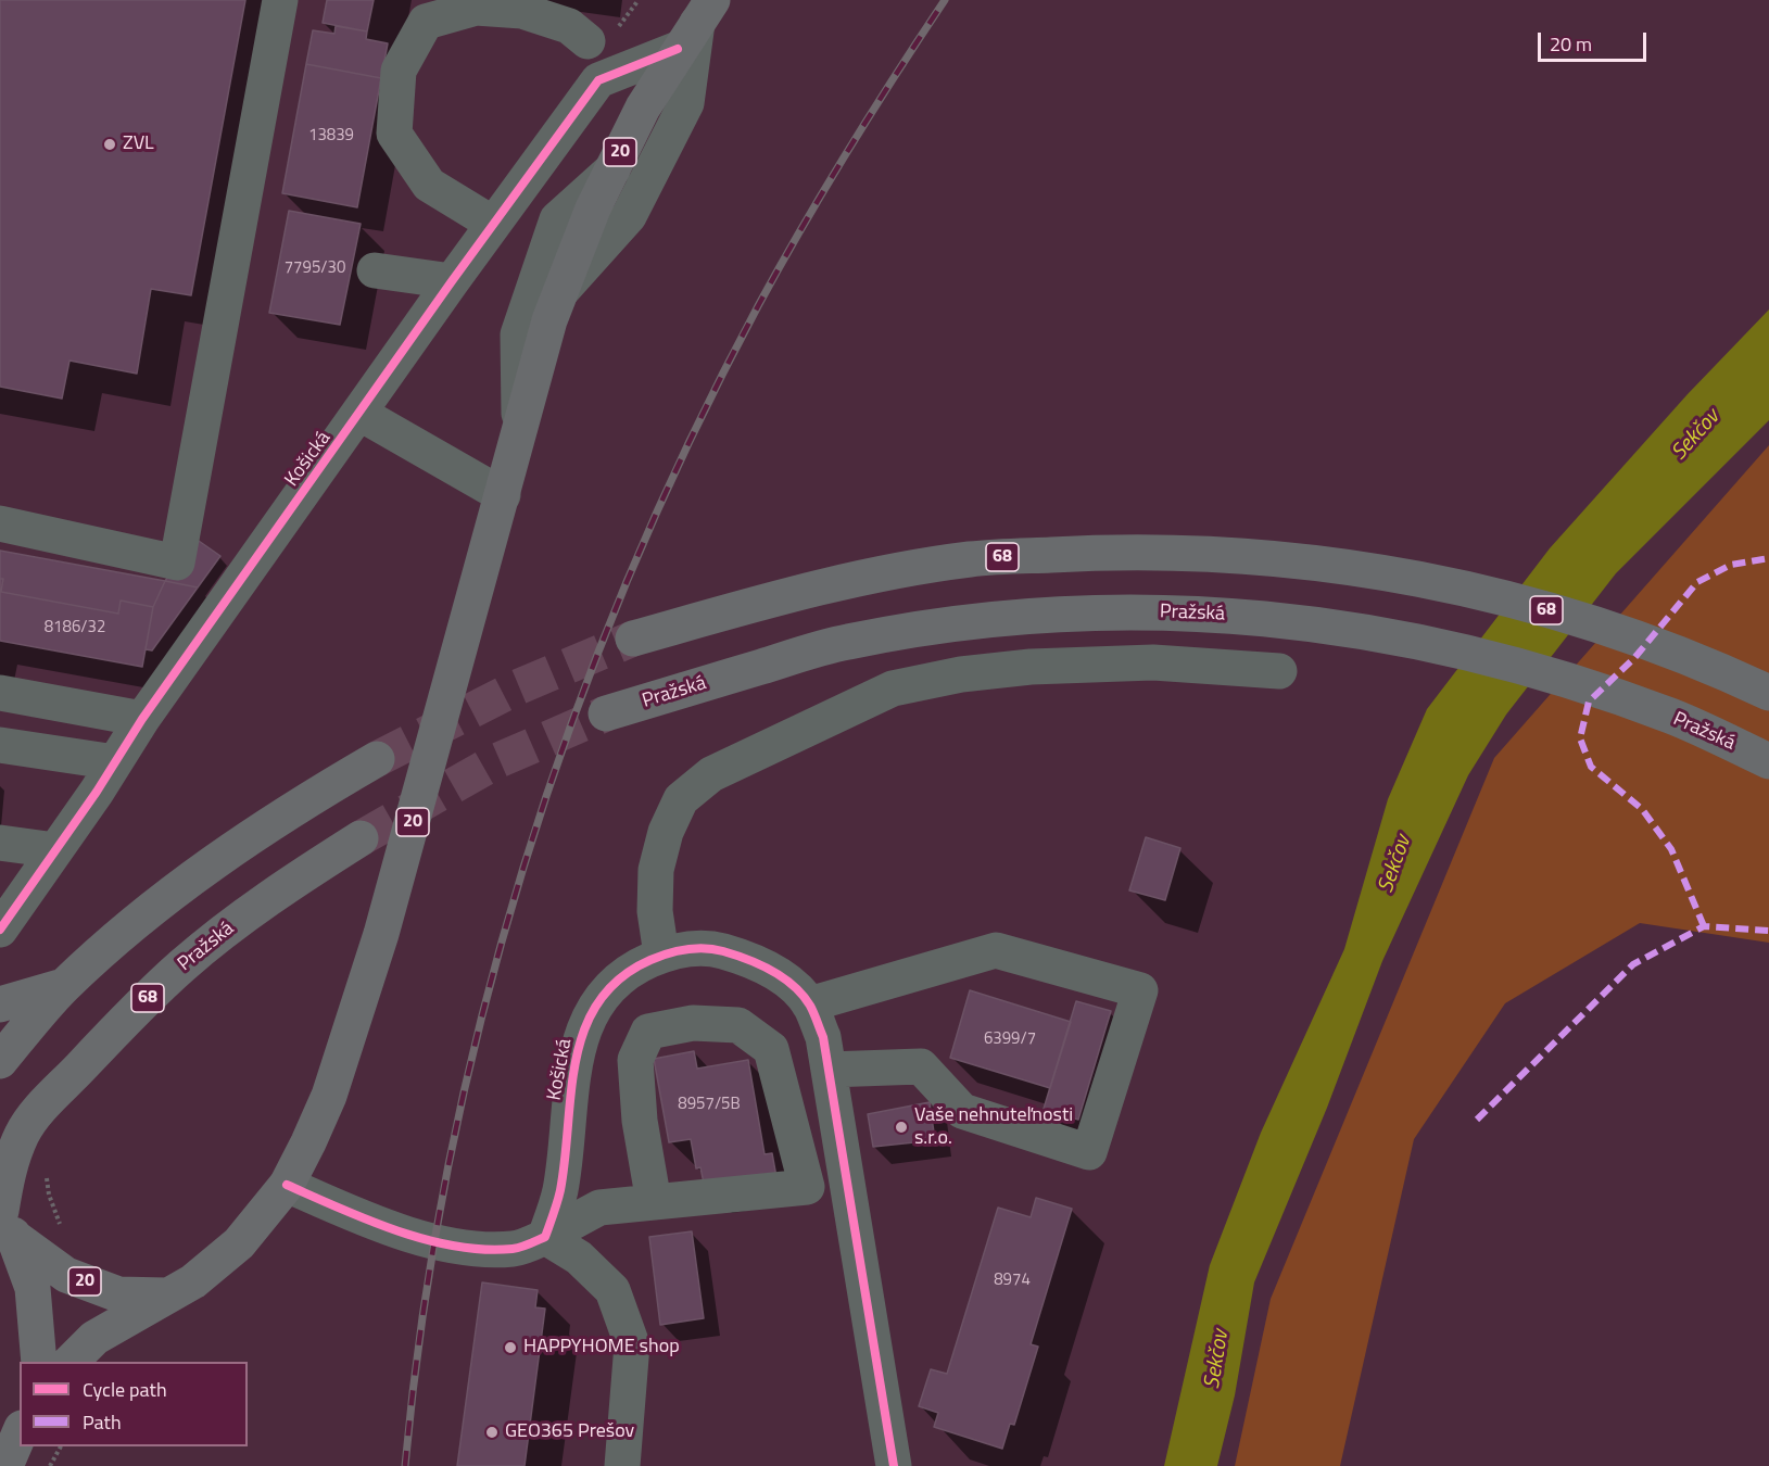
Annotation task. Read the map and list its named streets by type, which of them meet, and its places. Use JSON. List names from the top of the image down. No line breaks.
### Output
{"streets":{"main road":["20","68","Pražská"],"street":["Košická"]},"crossings":[["20","Košická"],["20","Pražská"]],"water":["Sekčov"],"places":["ZVL","Vaše nehnuteľnosti s.r.o.","HAPPYHOME shop","GEO365 Prešov"],"house_numbers":["13839","7795/30","8186/32","6399/7","8957/5B","8974"],"legend":["Cycle path","Path"],"scale_bar":"20 m"}
